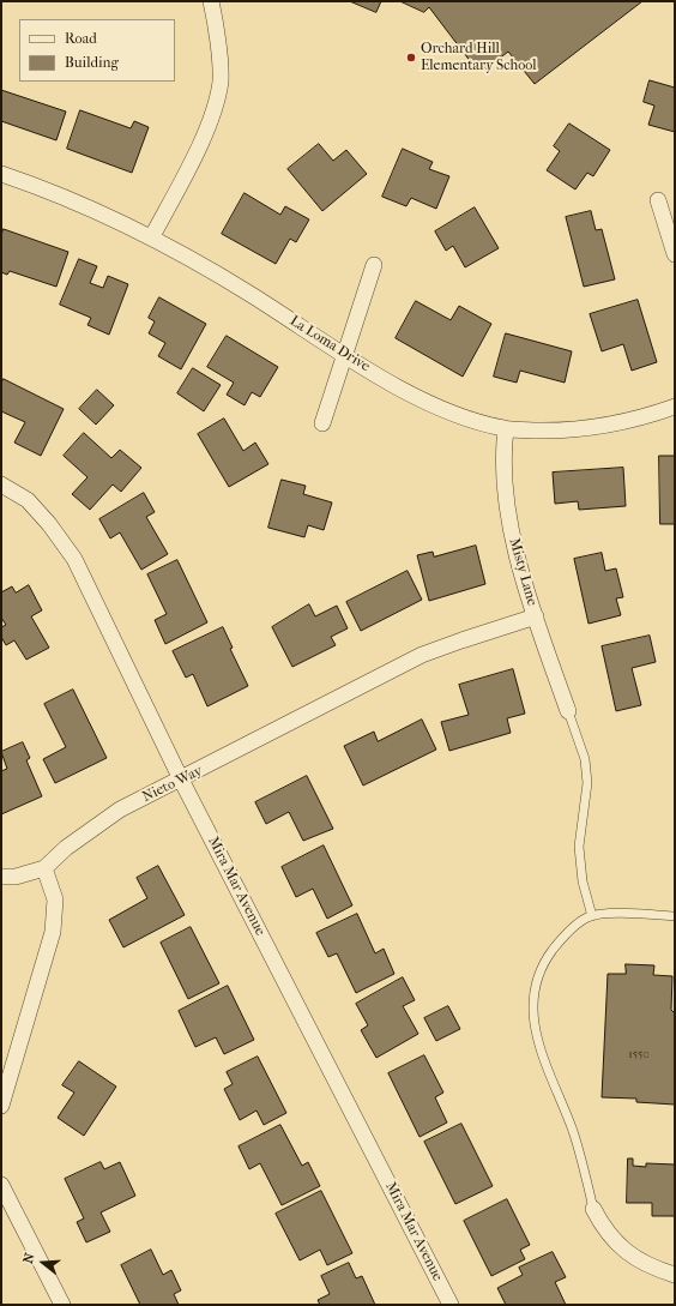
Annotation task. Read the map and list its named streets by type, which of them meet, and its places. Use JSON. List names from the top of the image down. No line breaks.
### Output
{"streets":{"street":["La Loma Drive","Misty Lane","Nieto Way","Mira Mar Avenue"]},"crossings":[["La Loma Drive","Misty Lane"],["Misty Lane","Nieto Way"],["Nieto Way","Mira Mar Avenue"]],"places":["Orchard Hill Elementary School"],"house_numbers":["1550"],"legend":["Road","Building"],"north":"left"}
